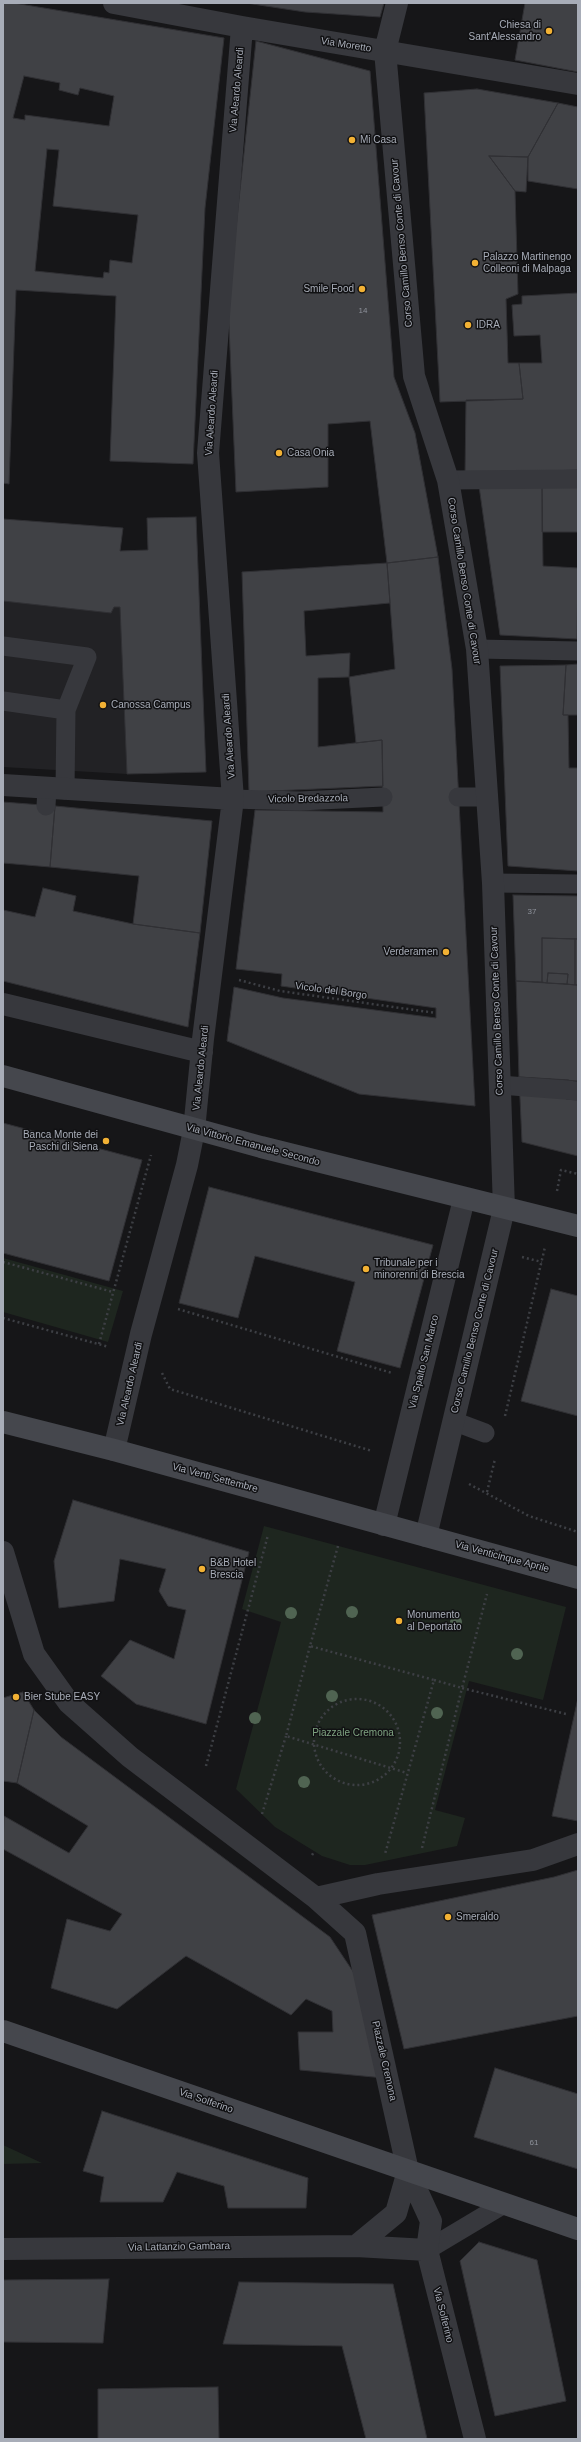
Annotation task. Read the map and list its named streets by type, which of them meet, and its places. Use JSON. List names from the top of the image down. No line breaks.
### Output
{"streets":{"main road":["Via Vittorio Emanuele Secondo","Via Venti Settembre","Via Venticinque Aprile","Via Solferino"],"street":["Via Moretto","Via Aleardo Aleardi","Corso Camillo Benso Conte di Cavour","Via Spalto San Marco","Piazzale Cremona","Via Lattanzio Gambara"],"lane":["Vicolo Bredazzola"],"path":["Vicolo del Borgo"]},"crossings":[["Via Moretto","Via Aleardo Aleardi"],["Via Moretto","Corso Camillo Benso Conte di Cavour"],["Via Aleardo Aleardi","Vicolo Bredazzola"],["Via Aleardo Aleardi","Via Vittorio Emanuele Secondo"],["Via Aleardo Aleardi","Via Venti Settembre"],["Corso Camillo Benso Conte di Cavour","Via Vittorio Emanuele Secondo"],["Corso Camillo Benso Conte di Cavour","Via Venti Settembre"],["Corso Camillo Benso Conte di Cavour","Via Venticinque Aprile"],["Via Vittorio Emanuele Secondo","Via Spalto San Marco"],["Via Spalto San Marco","Via Venti Settembre"],["Via Venti Settembre","Via Venticinque Aprile"],["Piazzale Cremona","Via Solferino"],["Via Solferino","Via Lattanzio Gambara"]],"parks":["Piazzale Cremona"],"places":["Chiesa di Sant'Alessandro","Mi Casa","Palazzo Martinengo Colleoni di Malpaga","Smile Food","IDRA","Casa Onia","Canossa Campus","Verderamen","Banca Monte dei Paschi di Siena","Tribunale per i minorenni di Brescia","B&B Hotel Brescia","Monumento al Deportato","Bier Stube EASY","Smeraldo"],"house_numbers":["14","37","61"]}
